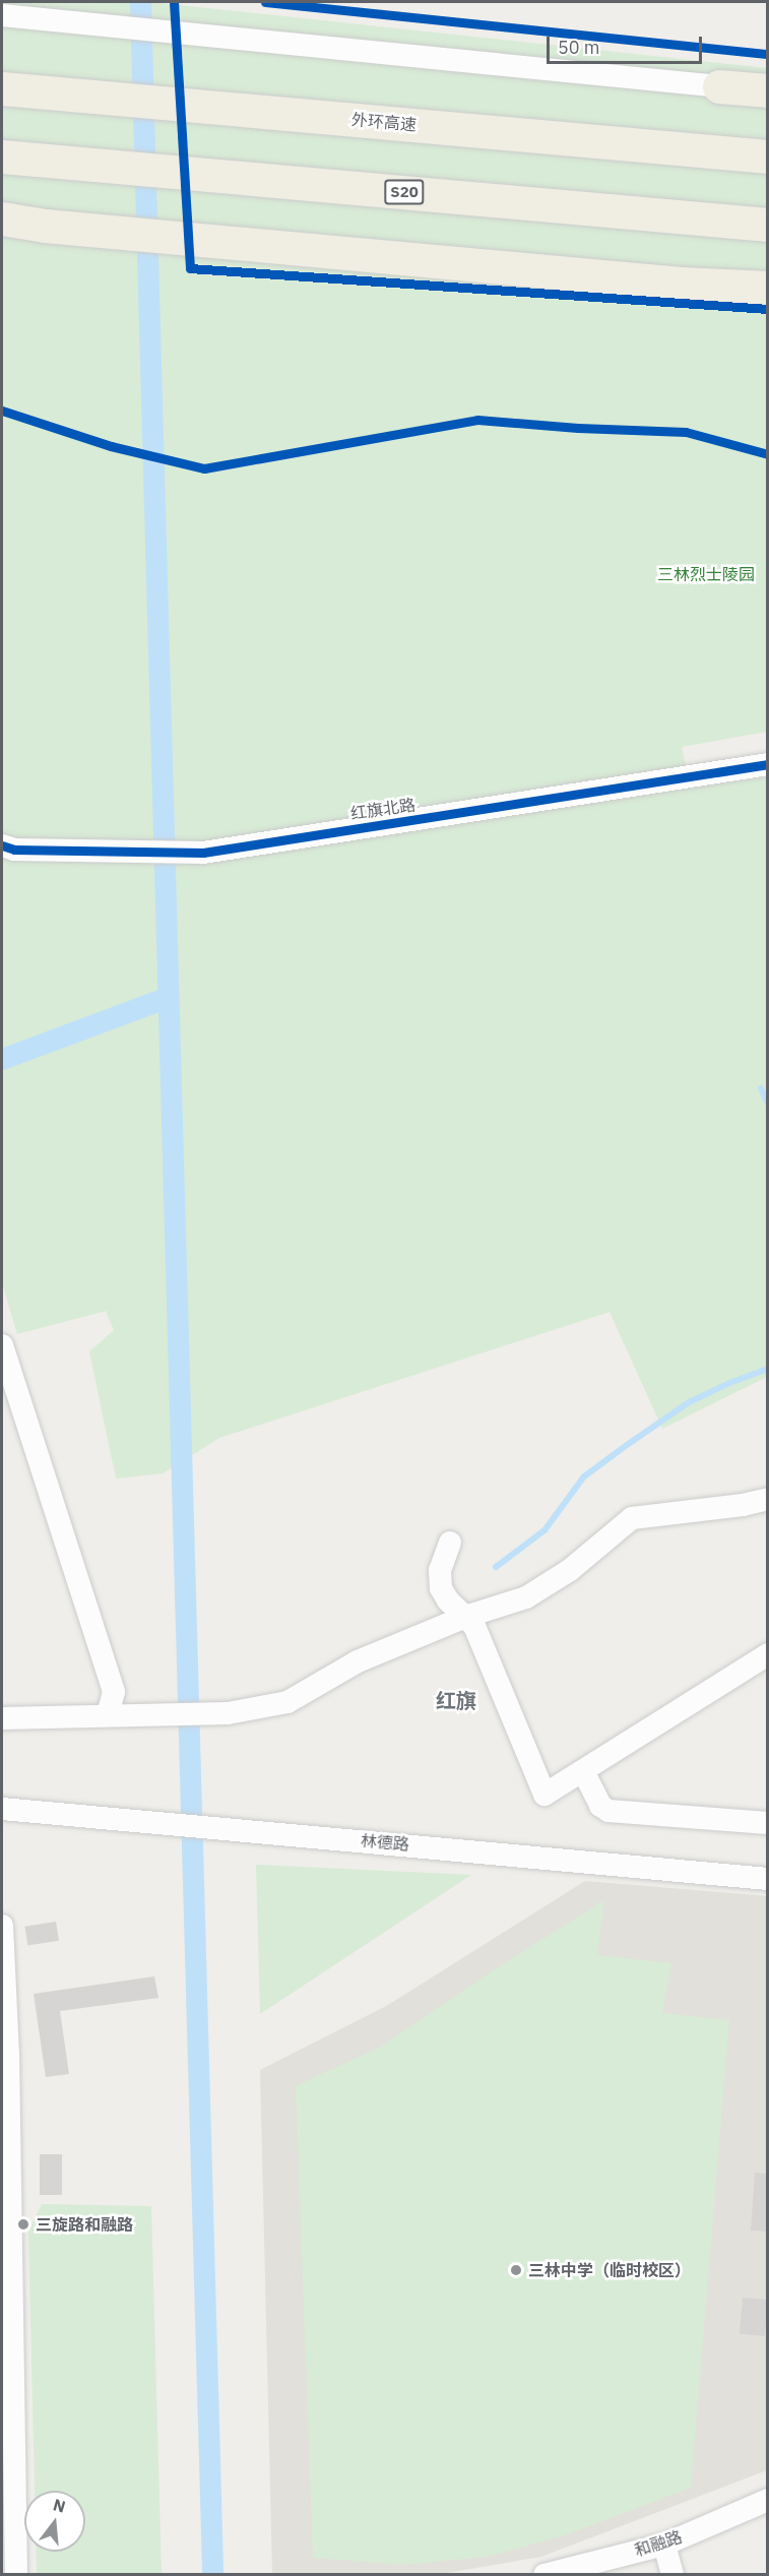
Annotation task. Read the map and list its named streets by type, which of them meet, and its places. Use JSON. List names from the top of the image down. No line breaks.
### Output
{"streets":{"highway":["外环高速","S20"],"street":["红旗北路","林德路","和融路"]},"districts":["红旗"],"parks":["三林烈士陵园"],"places":["三旋路和融路","三林中学（临时校区）"],"scale_bar":"50 m","north":"top"}
